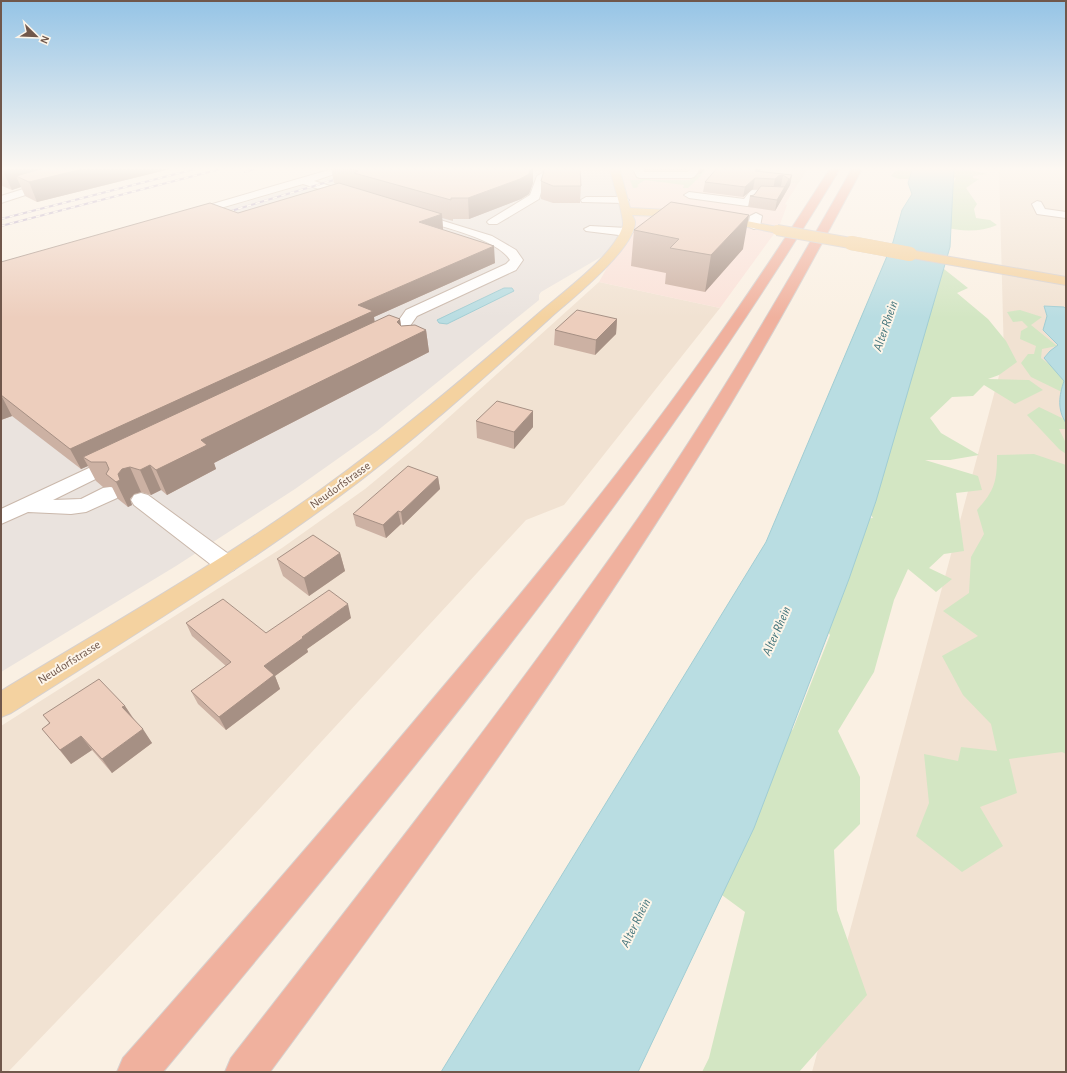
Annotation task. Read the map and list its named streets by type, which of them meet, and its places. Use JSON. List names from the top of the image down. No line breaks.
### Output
{"streets":{"main road":["Neudorfstrasse"]},"water":["Alter Rhein"],"north":"bottom right"}
